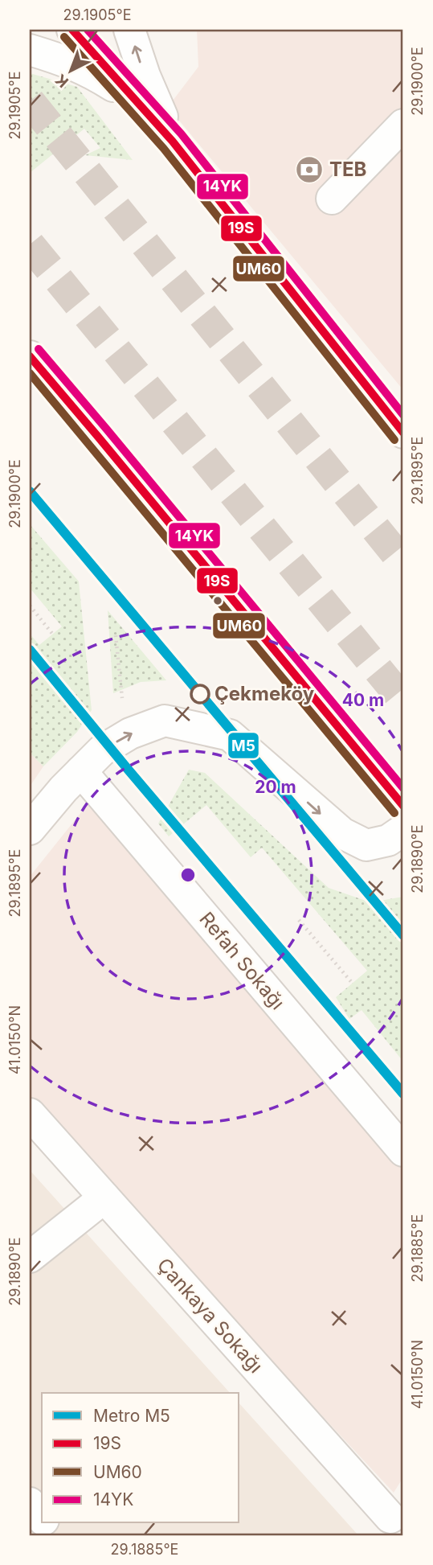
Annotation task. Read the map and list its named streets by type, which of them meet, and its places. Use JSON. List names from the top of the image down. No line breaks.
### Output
{"streets":{"main road":["Refah Sokağı","Çankaya Sokağı"]},"places":{"bank":["TEB"],"other":["Çekmeköy"]},"lines":["transit line 19S","transit line 14YK","transit line UM60","metro line M5"],"legend":["Metro M5","19S","UM60","14YK"],"north":"bottom left","coordinates":["29.1905°E","29.1900°E","29.1895°E","29.1890°E","41.0150°N","29.1885°E"],"rings":["40 m","20 m"]}
